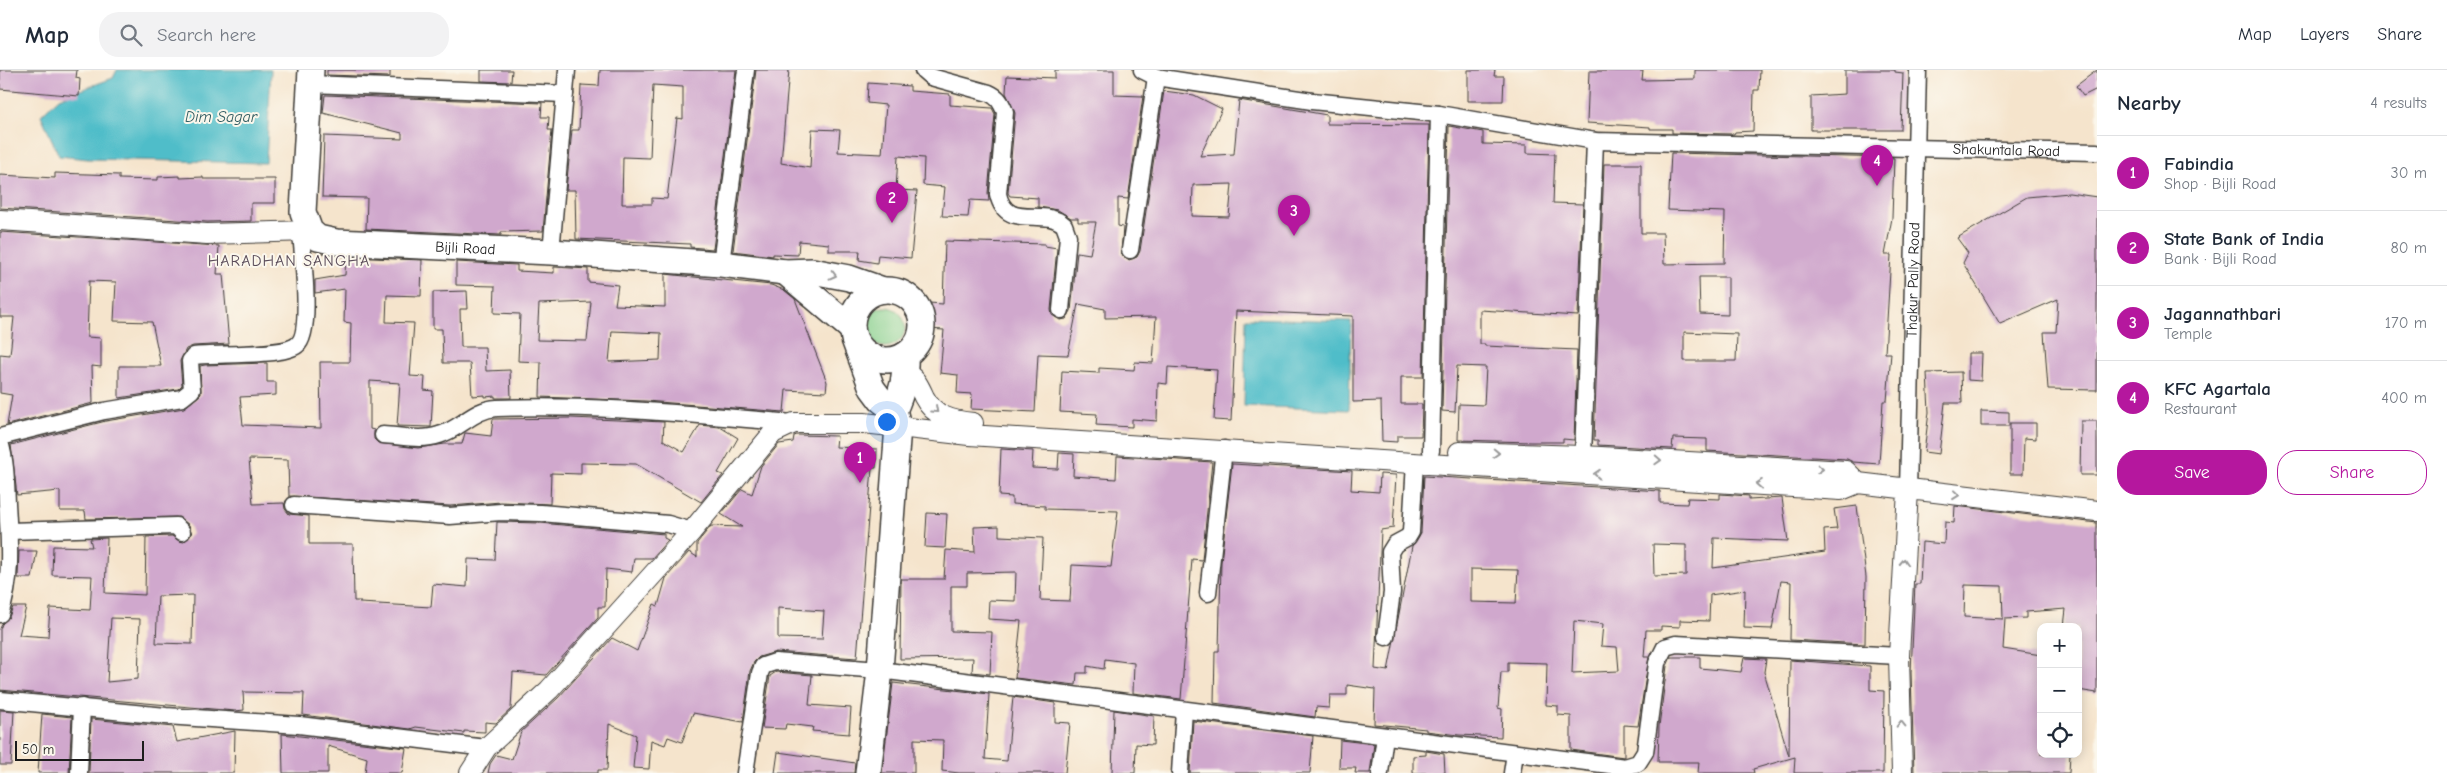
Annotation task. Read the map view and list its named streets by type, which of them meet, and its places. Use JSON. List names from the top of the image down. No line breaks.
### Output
{"streets":{"main road":["Bijli Road"],"street":["Shakuntala Road","Thakur Pally Road"]},"crossings":[["Shakuntala Road","Thakur Pally Road"]],"districts":["HARADHAN SANGHA"],"water":["Dim Sagar"],"scale_bar":"50 m","page":{"header":"Map","search":"Search here","nav":["Map","Layers","Share"],"heading":["Nearby","4 results"],"list":[{"mark":"1","name":"Fabindia","note":"Shop · Bijli Road","value":"30 m"},{"mark":"2","name":"State Bank of India","note":"Bank · Bijli Road","value":"80 m"},{"mark":"3","name":"Jagannathbari","note":"Temple","value":"170 m"},{"mark":"4","name":"KFC Agartala","note":"Restaurant","value":"400 m"}],"pins":["4","2","3","1"],"buttons":["Save","Share"],"map_buttons":["+","−"],"scale":"50 m"}}
